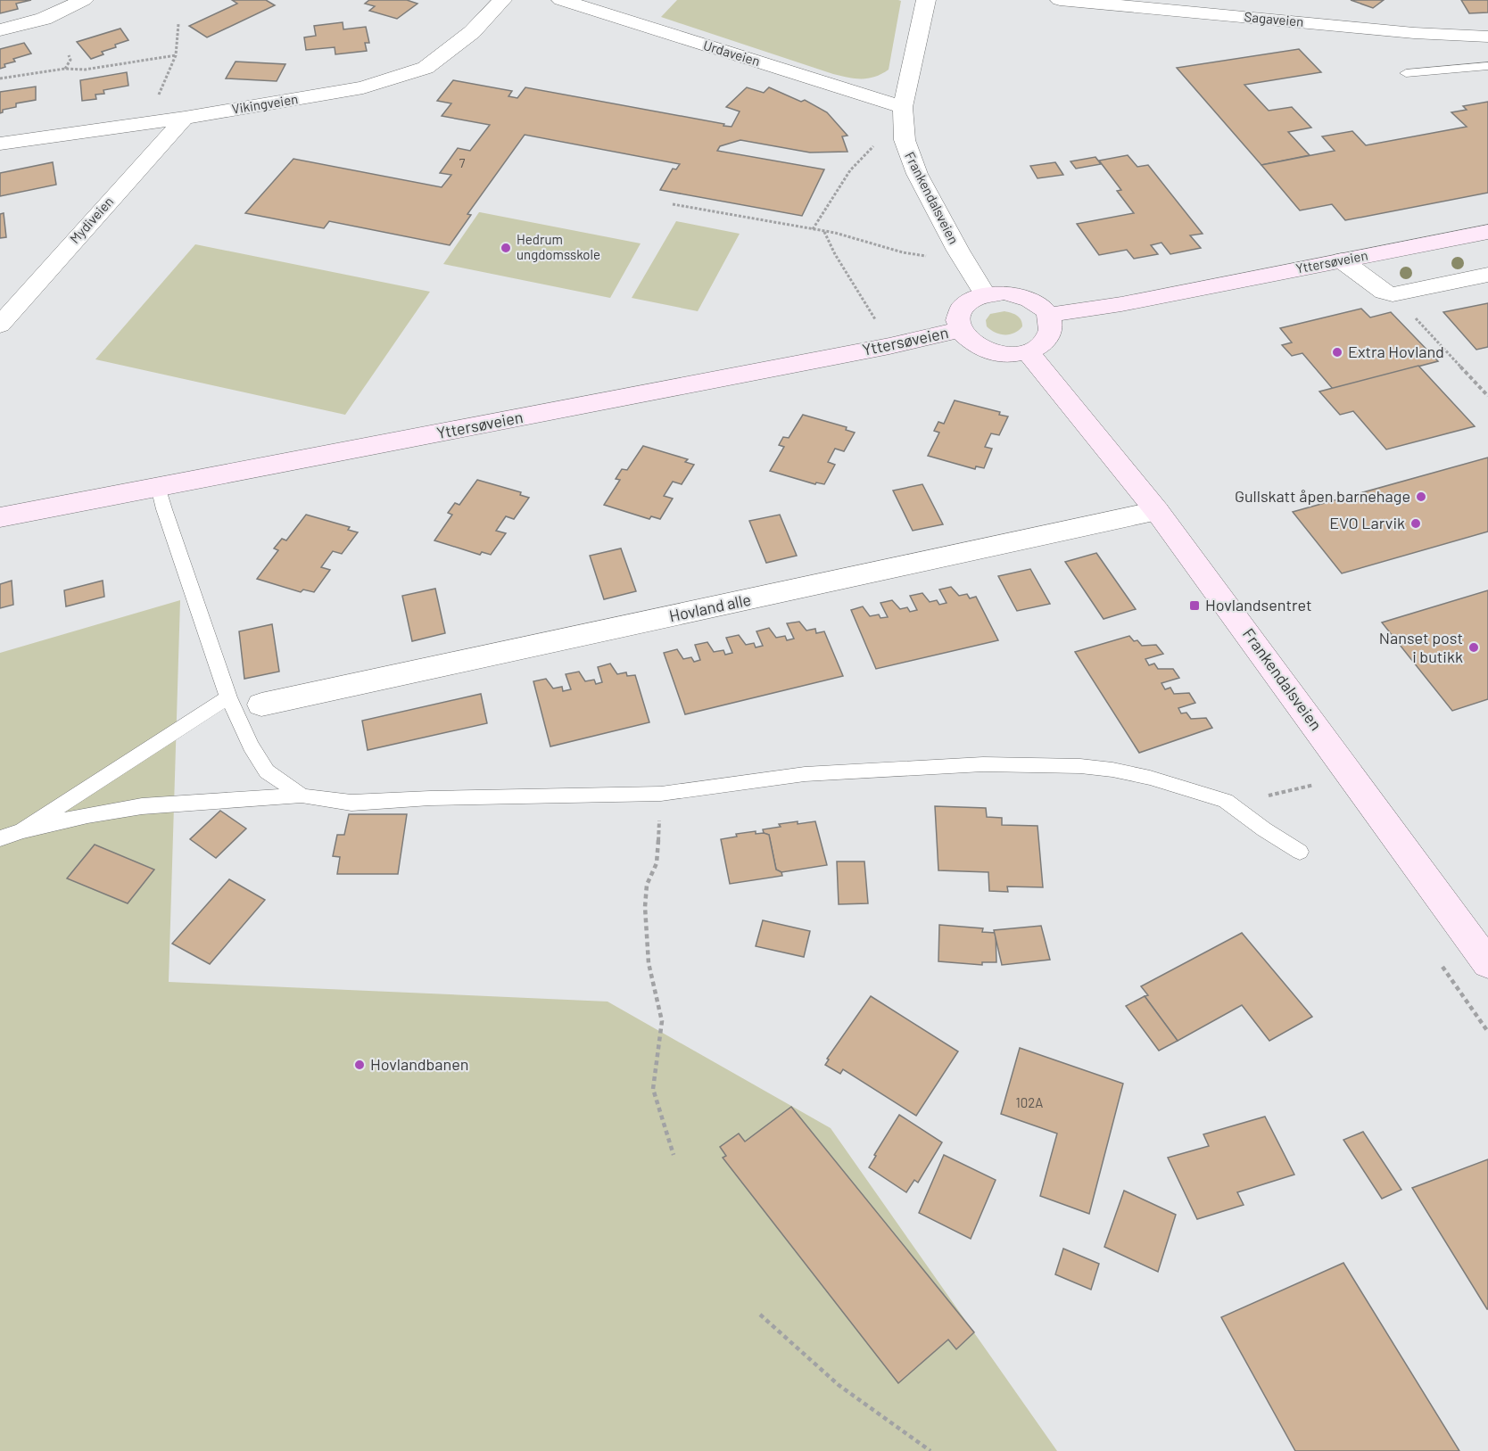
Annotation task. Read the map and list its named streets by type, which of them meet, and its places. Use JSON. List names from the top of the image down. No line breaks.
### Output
{"streets":{"main road":["Frankendalsveien","Yttersøveien"],"street":["Sagaveien","Urdaveien","Vikingveien","Mydiveien","Hovland alle"]},"crossings":[["Urdaveien","Frankendalsveien"],["Vikingveien","Mydiveien"],["Frankendalsveien","Yttersøveien"],["Frankendalsveien","Hovland alle"]],"places":{"other":["Hedrum ungdomsskole","Extra Hovland","Gullskatt åpen barnehage","EVO Larvik","Nanset post i butikk","Hovlandbanen"],"transit":["Hovlandsentret"]},"house_numbers":["7","102A"]}
